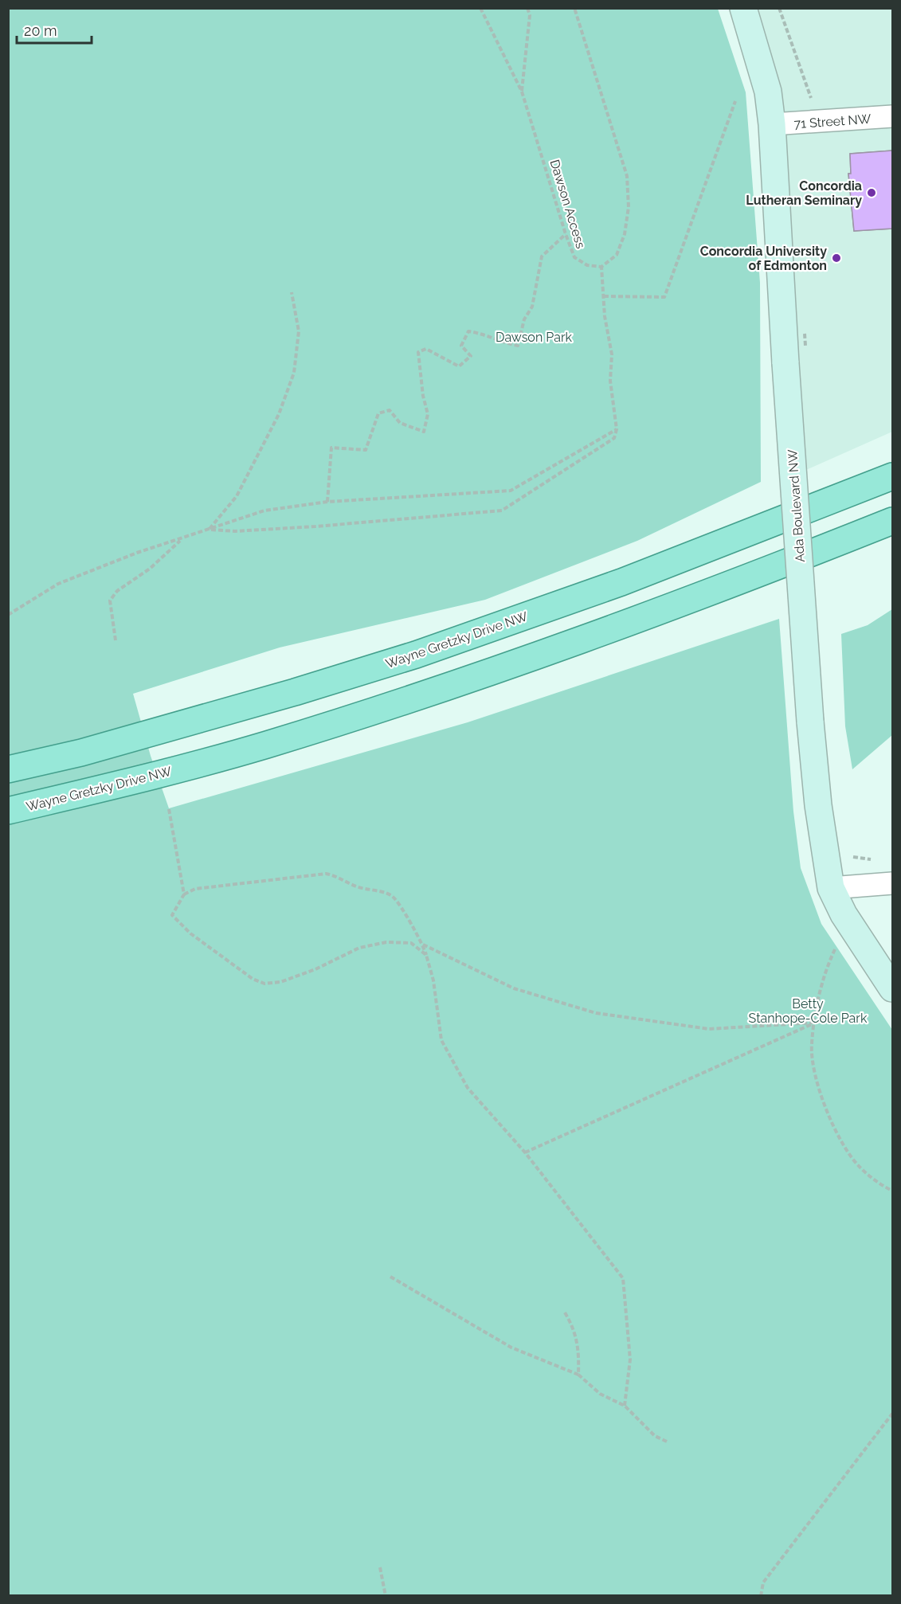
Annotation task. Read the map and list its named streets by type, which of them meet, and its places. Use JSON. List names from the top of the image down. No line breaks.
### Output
{"streets":{"main road":["Wayne Gretzky Drive NW"],"street":["71 Street NW","Ada Boulevard NW"],"path":["Dawson Access"]},"crossings":[["71 Street NW","Ada Boulevard NW"]],"parks":["Dawson Park","Betty Stanhope-Cole Park"],"places":["Concordia Lutheran Seminary","Concordia University of Edmonton"],"scale_bar":"20 m"}
